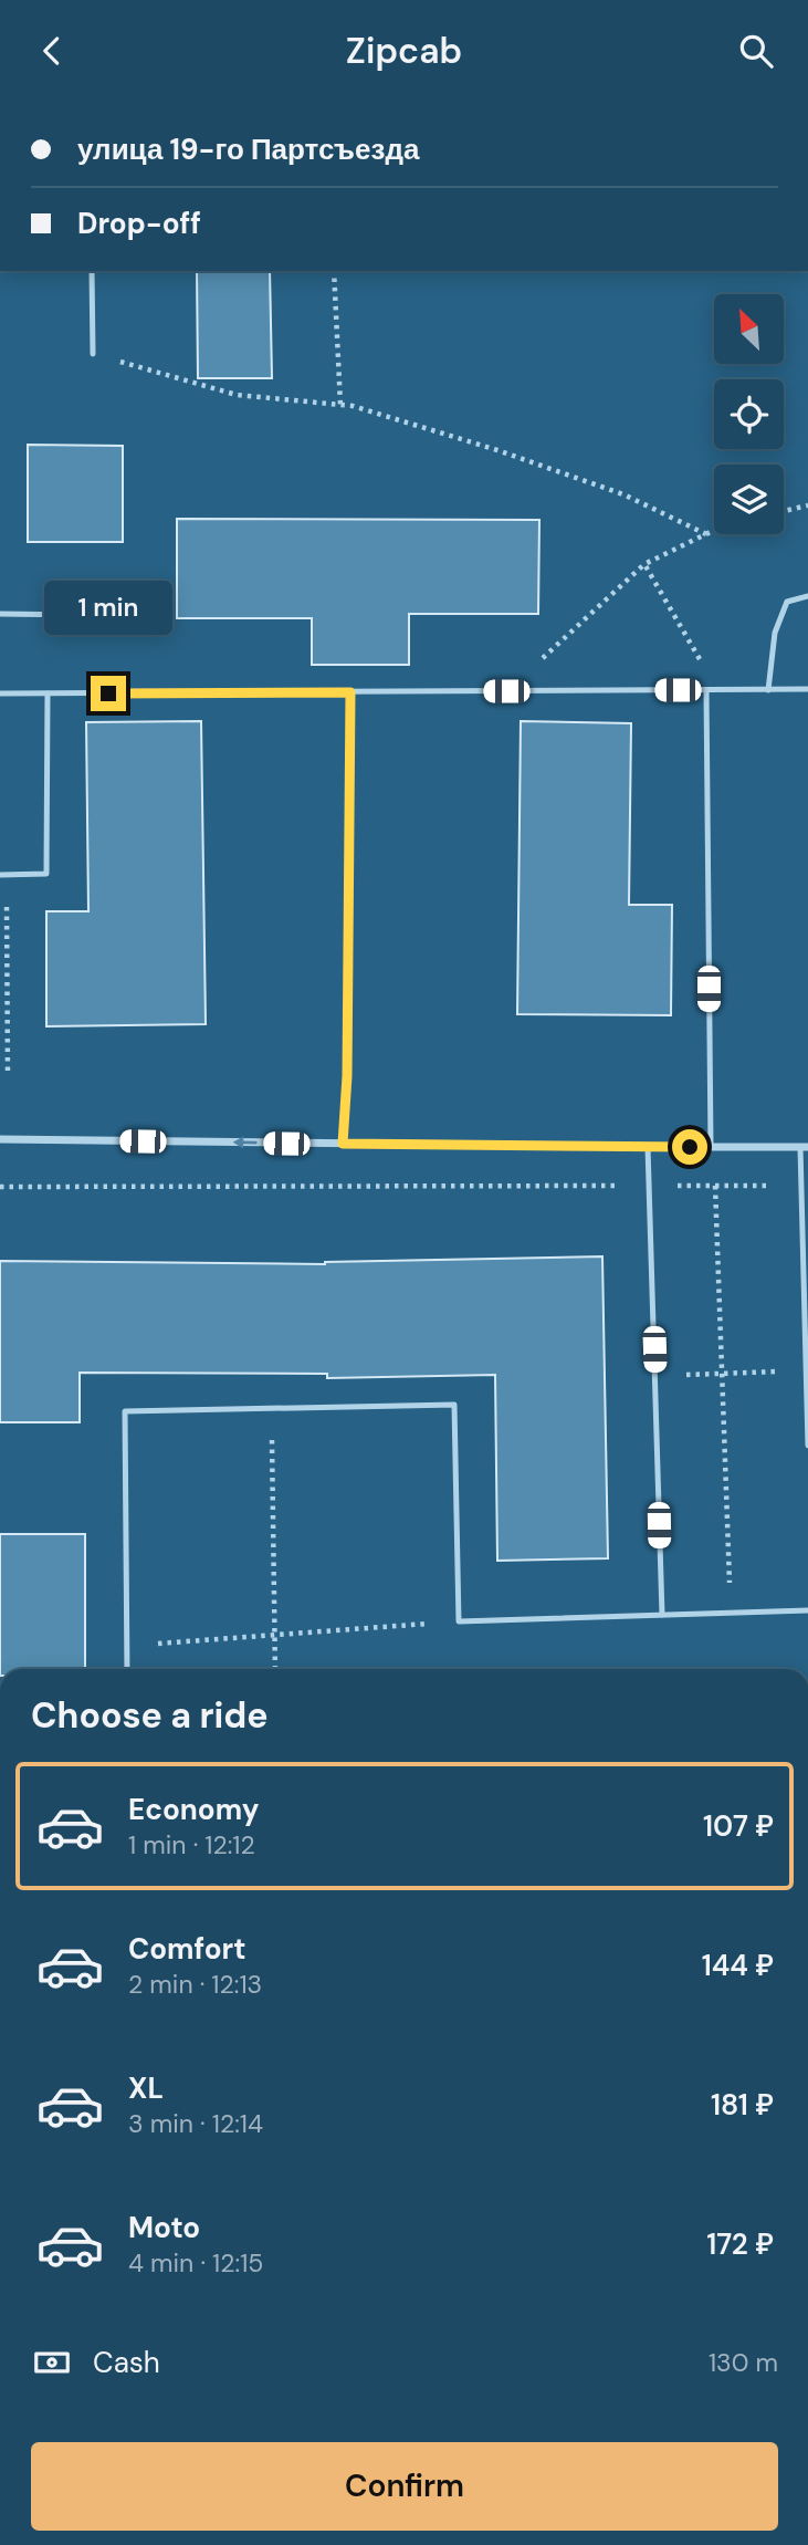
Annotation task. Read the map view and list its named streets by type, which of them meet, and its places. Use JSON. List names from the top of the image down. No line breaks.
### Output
{"north":"top left","page":{"header":"Zipcab","banner":["улица 19-го Партсъезда","Drop-off"],"bubble":"1 min","heading":"Choose a ride","list":[{"name":"Economy","note":"1 min · 12:12","value":"107 ₽"},{"name":"Comfort","note":"2 min · 12:13","value":"144 ₽"},{"name":"XL","note":"3 min · 12:14","value":"181 ₽"},{"name":"Moto","note":"4 min · 12:15","value":"172 ₽"}],"pay":["Cash","130 m"],"buttons":"Confirm"}}
